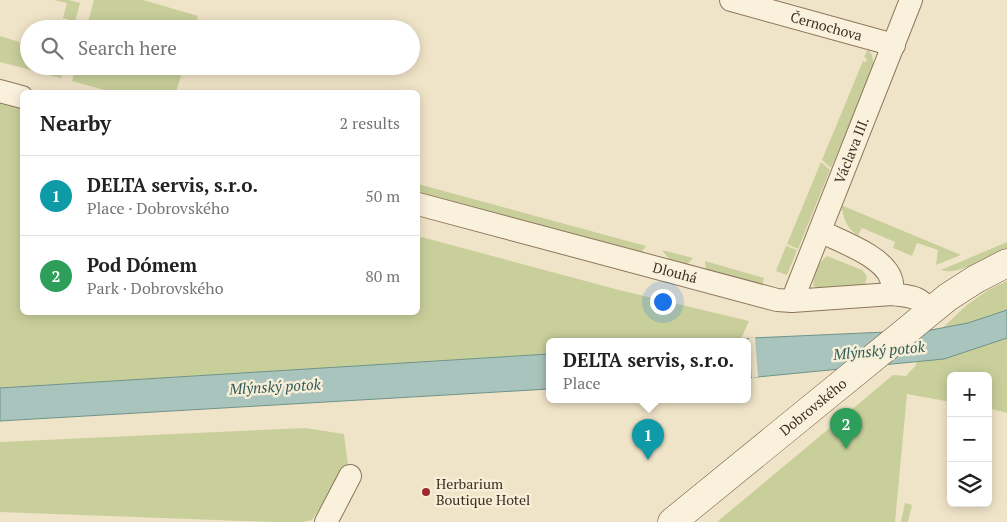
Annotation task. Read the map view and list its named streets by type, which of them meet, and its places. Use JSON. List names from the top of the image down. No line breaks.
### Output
{"streets":{"main road":["Dobrovského"],"street":["Černochova","Václava III.","Dlouhá"]},"crossings":[["Černochova","Václava III."],["Václava III.","Dlouhá"],["Dlouhá","Dobrovského"]],"water":["Mlýnský potok"],"places":["Herbarium Boutique Hotel"],"page":{"search":"Search here","heading":["Nearby","2 results"],"list":[{"mark":"1","name":"DELTA servis, s.r.o.","note":"Place · Dobrovského","value":"50 m"},{"mark":"2","name":"Pod Dómem","note":"Park · Dobrovského","value":"80 m"}],"popup":["DELTA servis, s.r.o.","Place"],"map_buttons":["+","−"],"pins":["2","1"]}}
